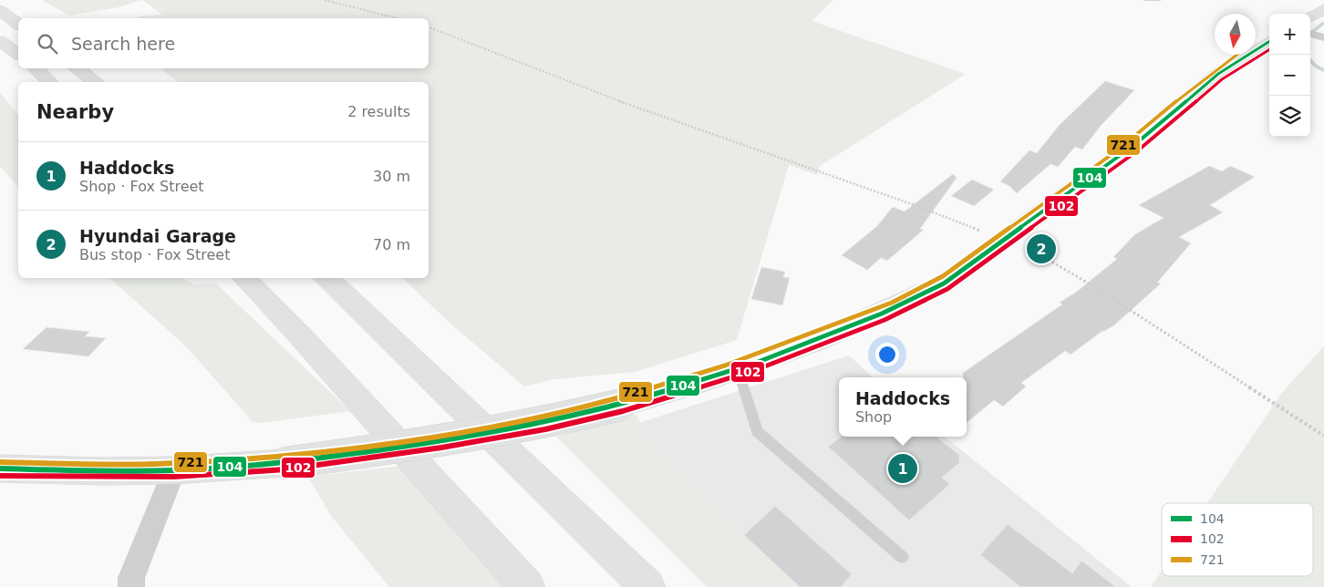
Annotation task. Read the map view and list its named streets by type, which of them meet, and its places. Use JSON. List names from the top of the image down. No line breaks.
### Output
{"lines":["transit line 104","transit line 102","transit line 721"],"legend":["104","102","721"],"north":"bottom","page":{"map_buttons":["+","−"],"search":"Search here","heading":["Nearby","2 results"],"list":[{"mark":"1","name":"Haddocks","note":"Shop · Fox Street","value":"30 m"},{"mark":"2","name":"Hyundai Garage","note":"Bus stop · Fox Street","value":"70 m"}],"pins":["2","1"],"popup":["Haddocks","Shop"]}}
